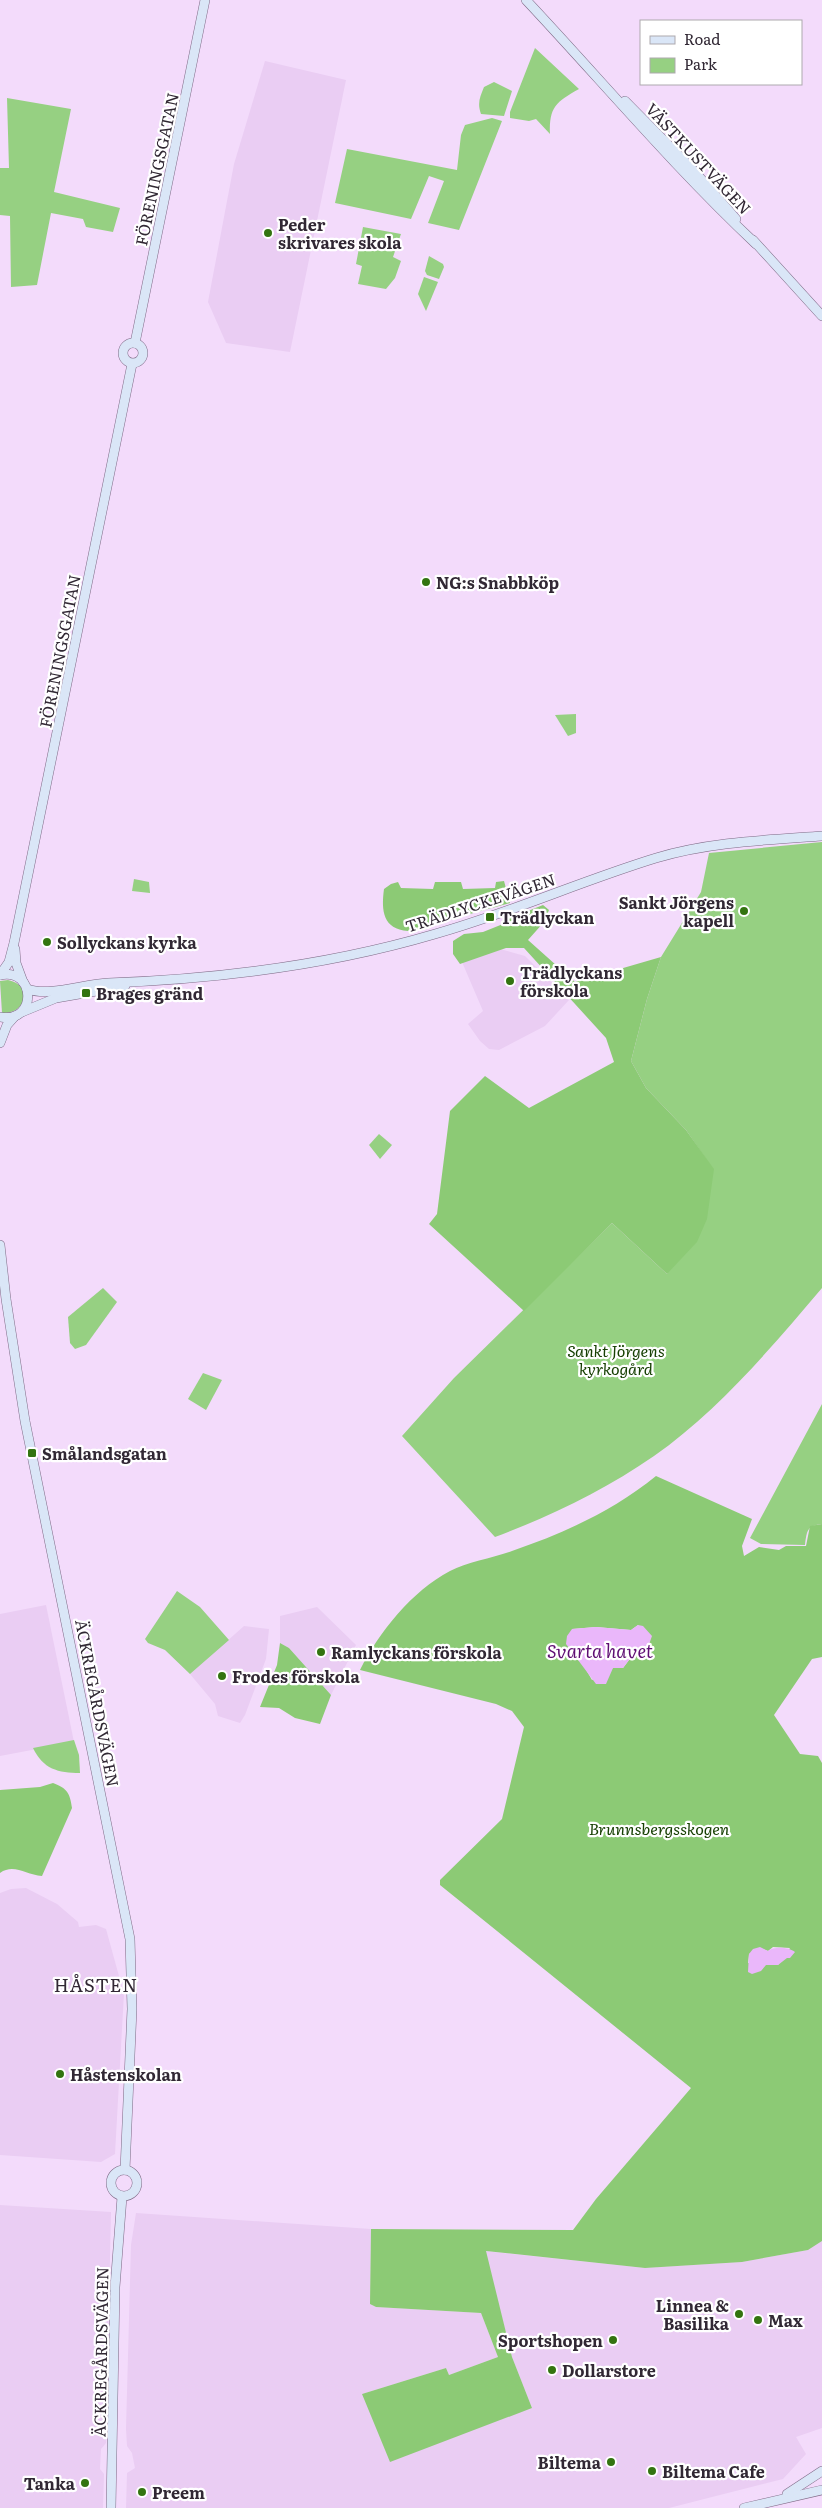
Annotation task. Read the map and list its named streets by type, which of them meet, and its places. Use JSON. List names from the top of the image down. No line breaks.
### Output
{"streets":{"street":["VÄSTKUSTVÄGEN","FÖRENINGSGATAN","TRÄDLYCKEVÄGEN","ÄCKREGÅRDSVÄGEN"]},"crossings":[["FÖRENINGSGATAN","TRÄDLYCKEVÄGEN"]],"districts":["HÅSTEN"],"water":["Svarta havet"],"parks":["Sankt Jörgens kyrkogård","Brunnsbergsskogen"],"places":{"other":["Peder skrivares skola","NG:s Snabbköp","Sankt Jörgens kapell","Sollyckans kyrka","Trädlyckans förskola","Ramlyckans förskola","Frodes förskola","Håstenskolan","Linnea & Basilika","Max","Sportshopen","Dollarstore","Biltema","Biltema Cafe","Tanka","Preem"],"transit":["Trädlyckan","Brages gränd","Smålandsgatan"]},"legend":["Road","Park"]}
